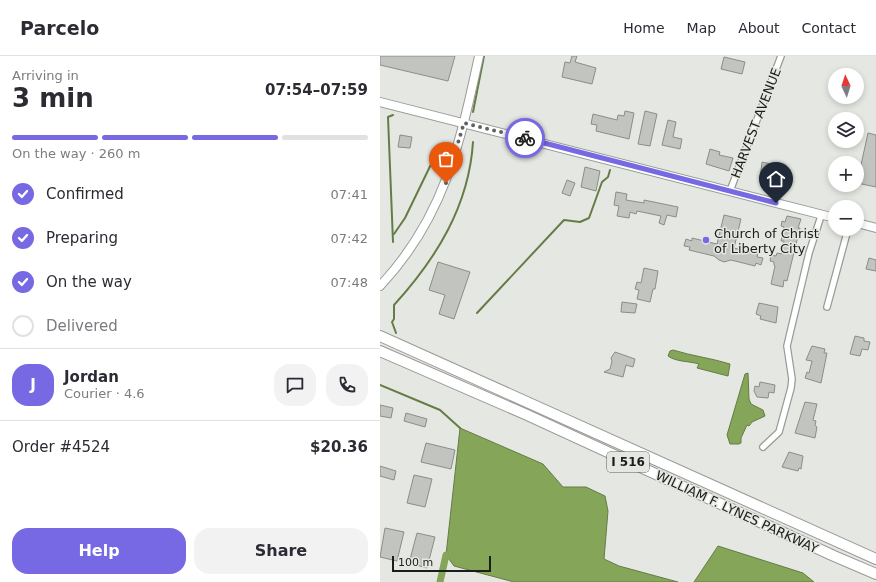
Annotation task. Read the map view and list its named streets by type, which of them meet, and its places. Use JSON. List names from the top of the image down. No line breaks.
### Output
{"streets":{"highway":["I 516","WILLIAM F. LYNES PARKWAY"],"street":["HARVEST AVENUE"]},"places":["Church of Christ of Liberty City"],"scale_bar":"100 m","north":"top","page":{"header":"Parcelo","nav":["Home","Map","About","Contact"],"heading":["3 min","Arriving in","07:54–07:59"],"panel":["Jordan","Courier · 4.6","Order #4524","$20.36"],"map_buttons":["+","−"],"bar":"On the way · 260 m","list":[["Confirmed","07:41"],["Preparing","07:42"],["On the way","07:48"],"Delivered"],"round":"J","buttons":["Help","Share"],"scale":"100 m"}}
